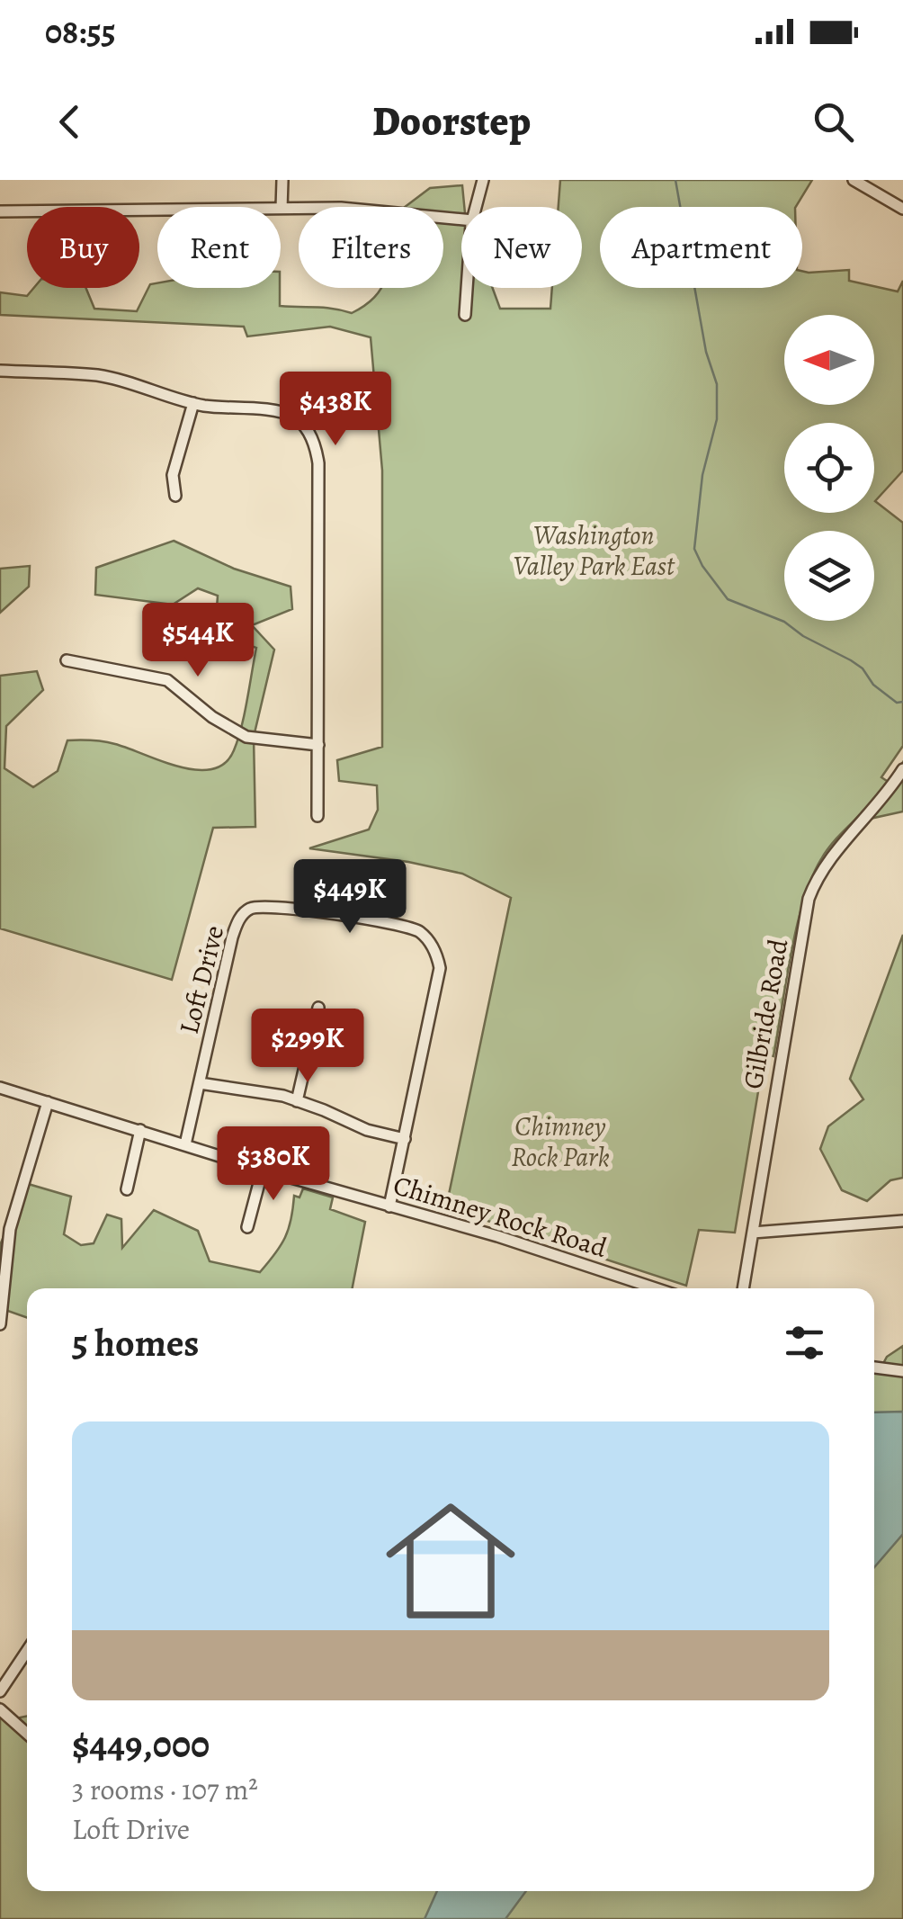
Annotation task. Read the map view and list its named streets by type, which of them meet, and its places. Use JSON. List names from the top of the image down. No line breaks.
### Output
{"streets":{"street":["Loft Drive","Gilbride Road","Chimney Rock Road"]},"crossings":[["Loft Drive","Chimney Rock Road"]],"parks":["Washington Valley Park East","Chimney Rock Park"],"north":"left","page":{"status":"08:55","header":"Doorstep","chip":["Buy","Rent","Filters","New","Apartment"],"price":["$438K","$544K","$449K","$299K","$380K"],"heading":"5 homes","list":[{"name":"$449,000","note":"3 rooms · 107 m² · Loft Drive"}]}}
